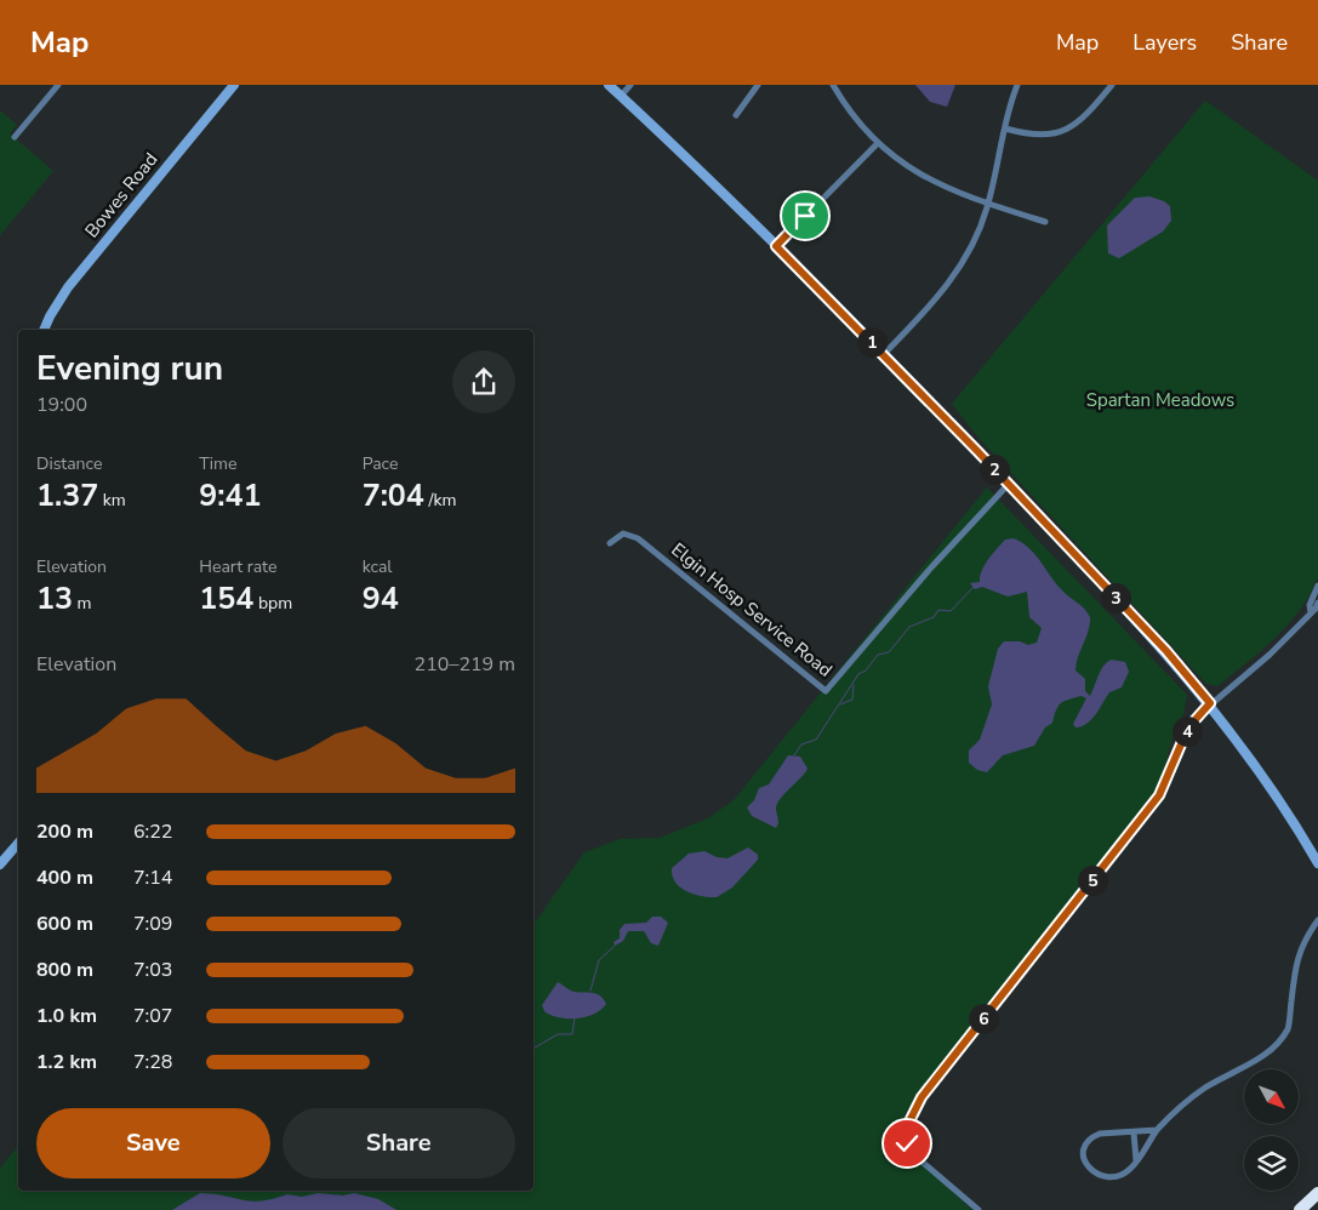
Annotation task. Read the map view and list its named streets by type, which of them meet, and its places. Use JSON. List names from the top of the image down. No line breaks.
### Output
{"streets":{"main road":["Bowes Road"],"street":["Elgin Hosp Service Road"]},"parks":["Spartan Meadows"],"north":"bottom right","page":{"header":"Map","nav":["Map","Layers","Share"],"pins":["1","2","3","4","5","6"],"heading":["Evening run","19:00"],"stats":[["Distance","1.37 km"],["Time","9:41"],["Pace","7:04 /km"],["Elevation","13 m"],["Heart rate","154 bpm"],["kcal","94"]],"chart":["Elevation","210–219 m"],"list":[{"name":"200 m","note":"6:22"},{"name":"400 m","note":"7:14"},{"name":"600 m","note":"7:09"},{"name":"800 m","note":"7:03"},{"name":"1.0 km","note":"7:07"},{"name":"1.2 km","note":"7:28"}],"buttons":["Save","Share"]}}
